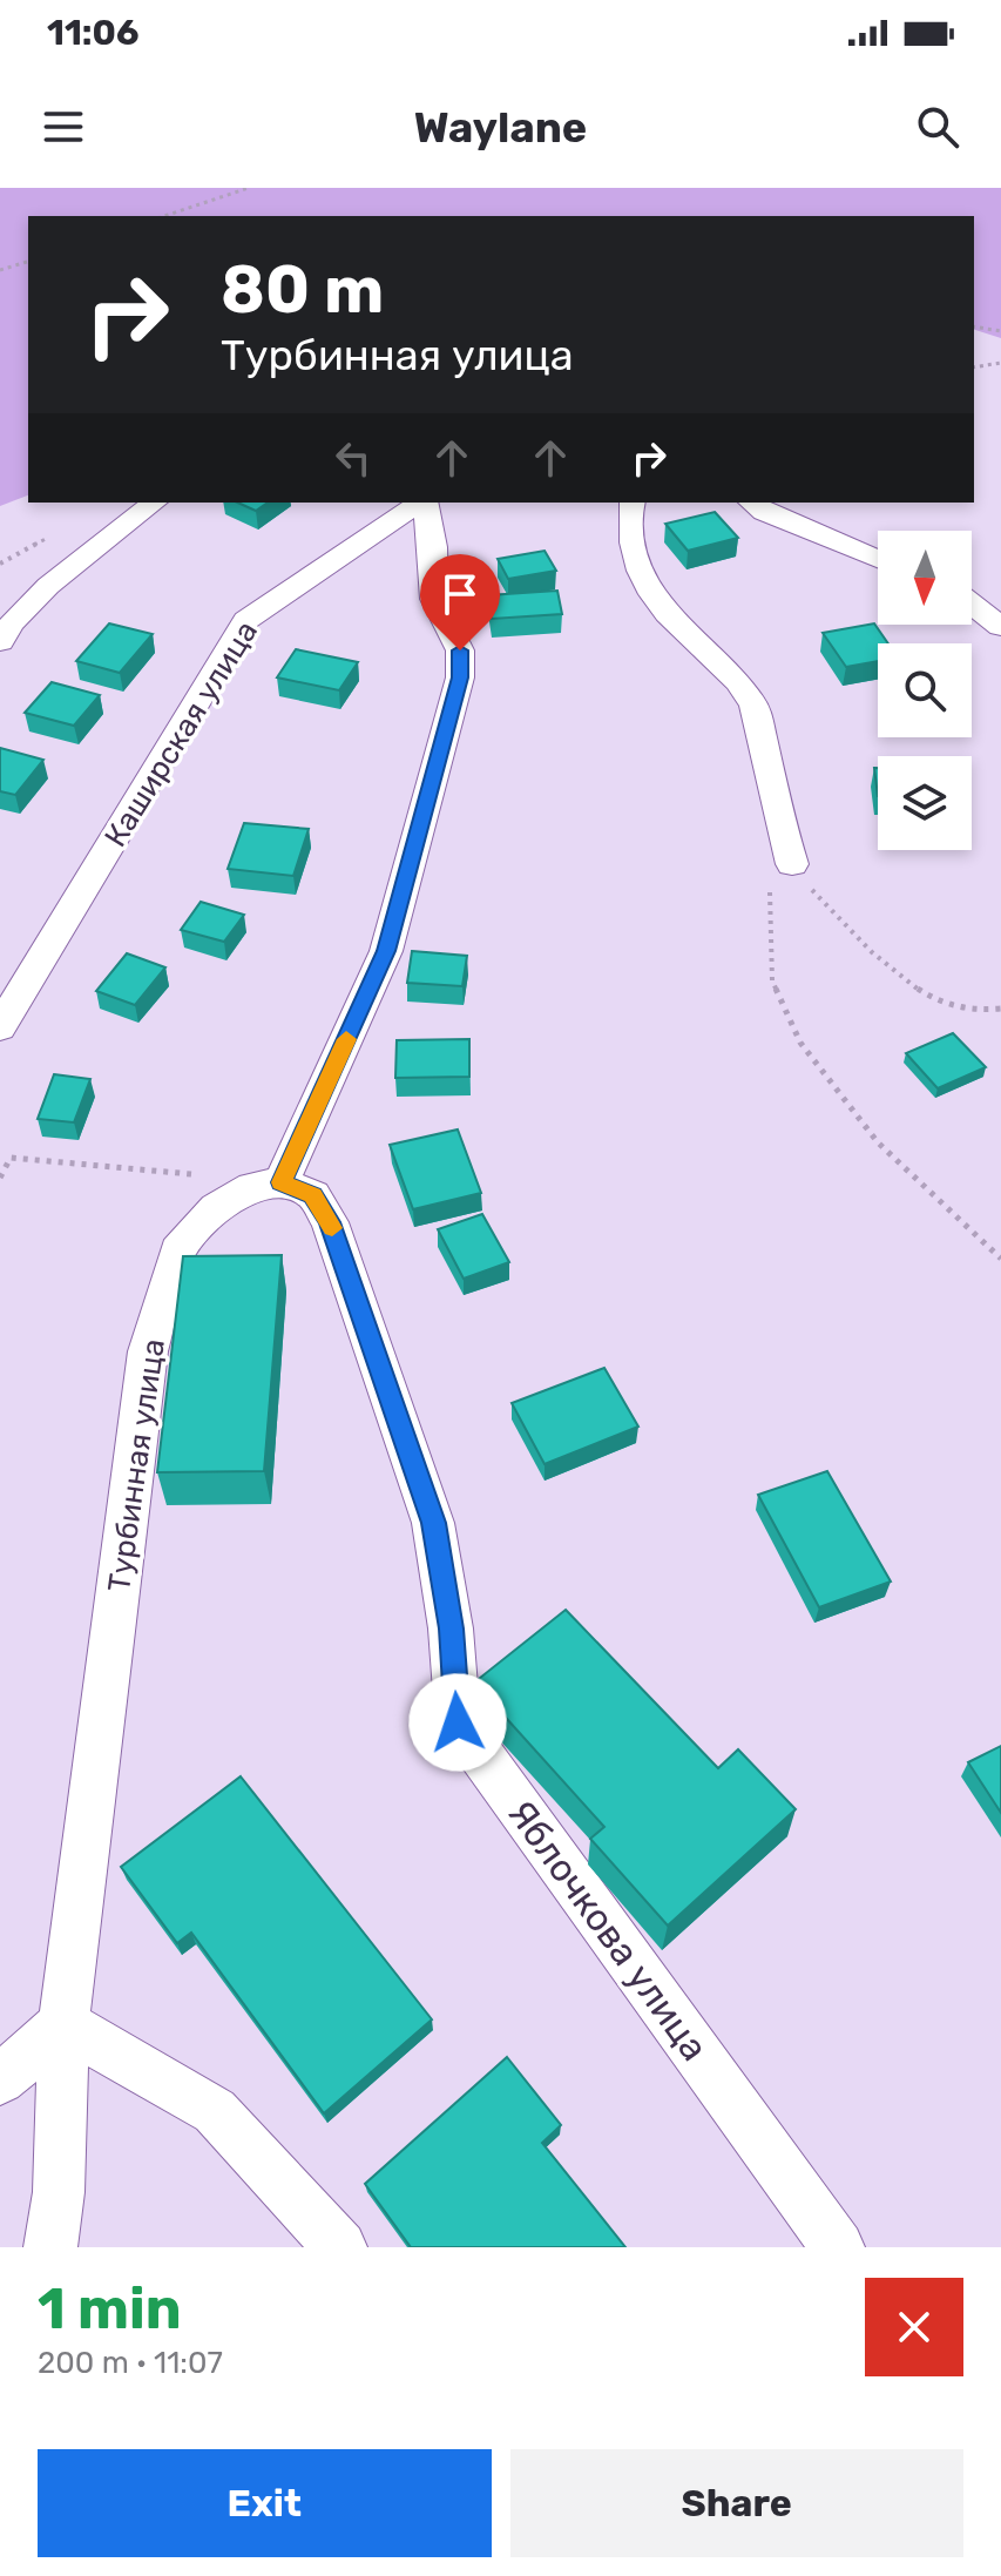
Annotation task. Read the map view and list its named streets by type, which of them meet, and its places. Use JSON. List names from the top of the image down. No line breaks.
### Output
{"streets":{"street":["Каширская улица","Турбинная улица","Яблочкова улица"]},"crossings":[["Турбинная улица","Яблочкова улица"]],"north":"bottom","page":{"status":"11:06","header":"Waylane","turn":["80 m","Турбинная улица"],"heading":["1 min","200 m · 11:07"],"buttons":["Exit","Share"]}}
